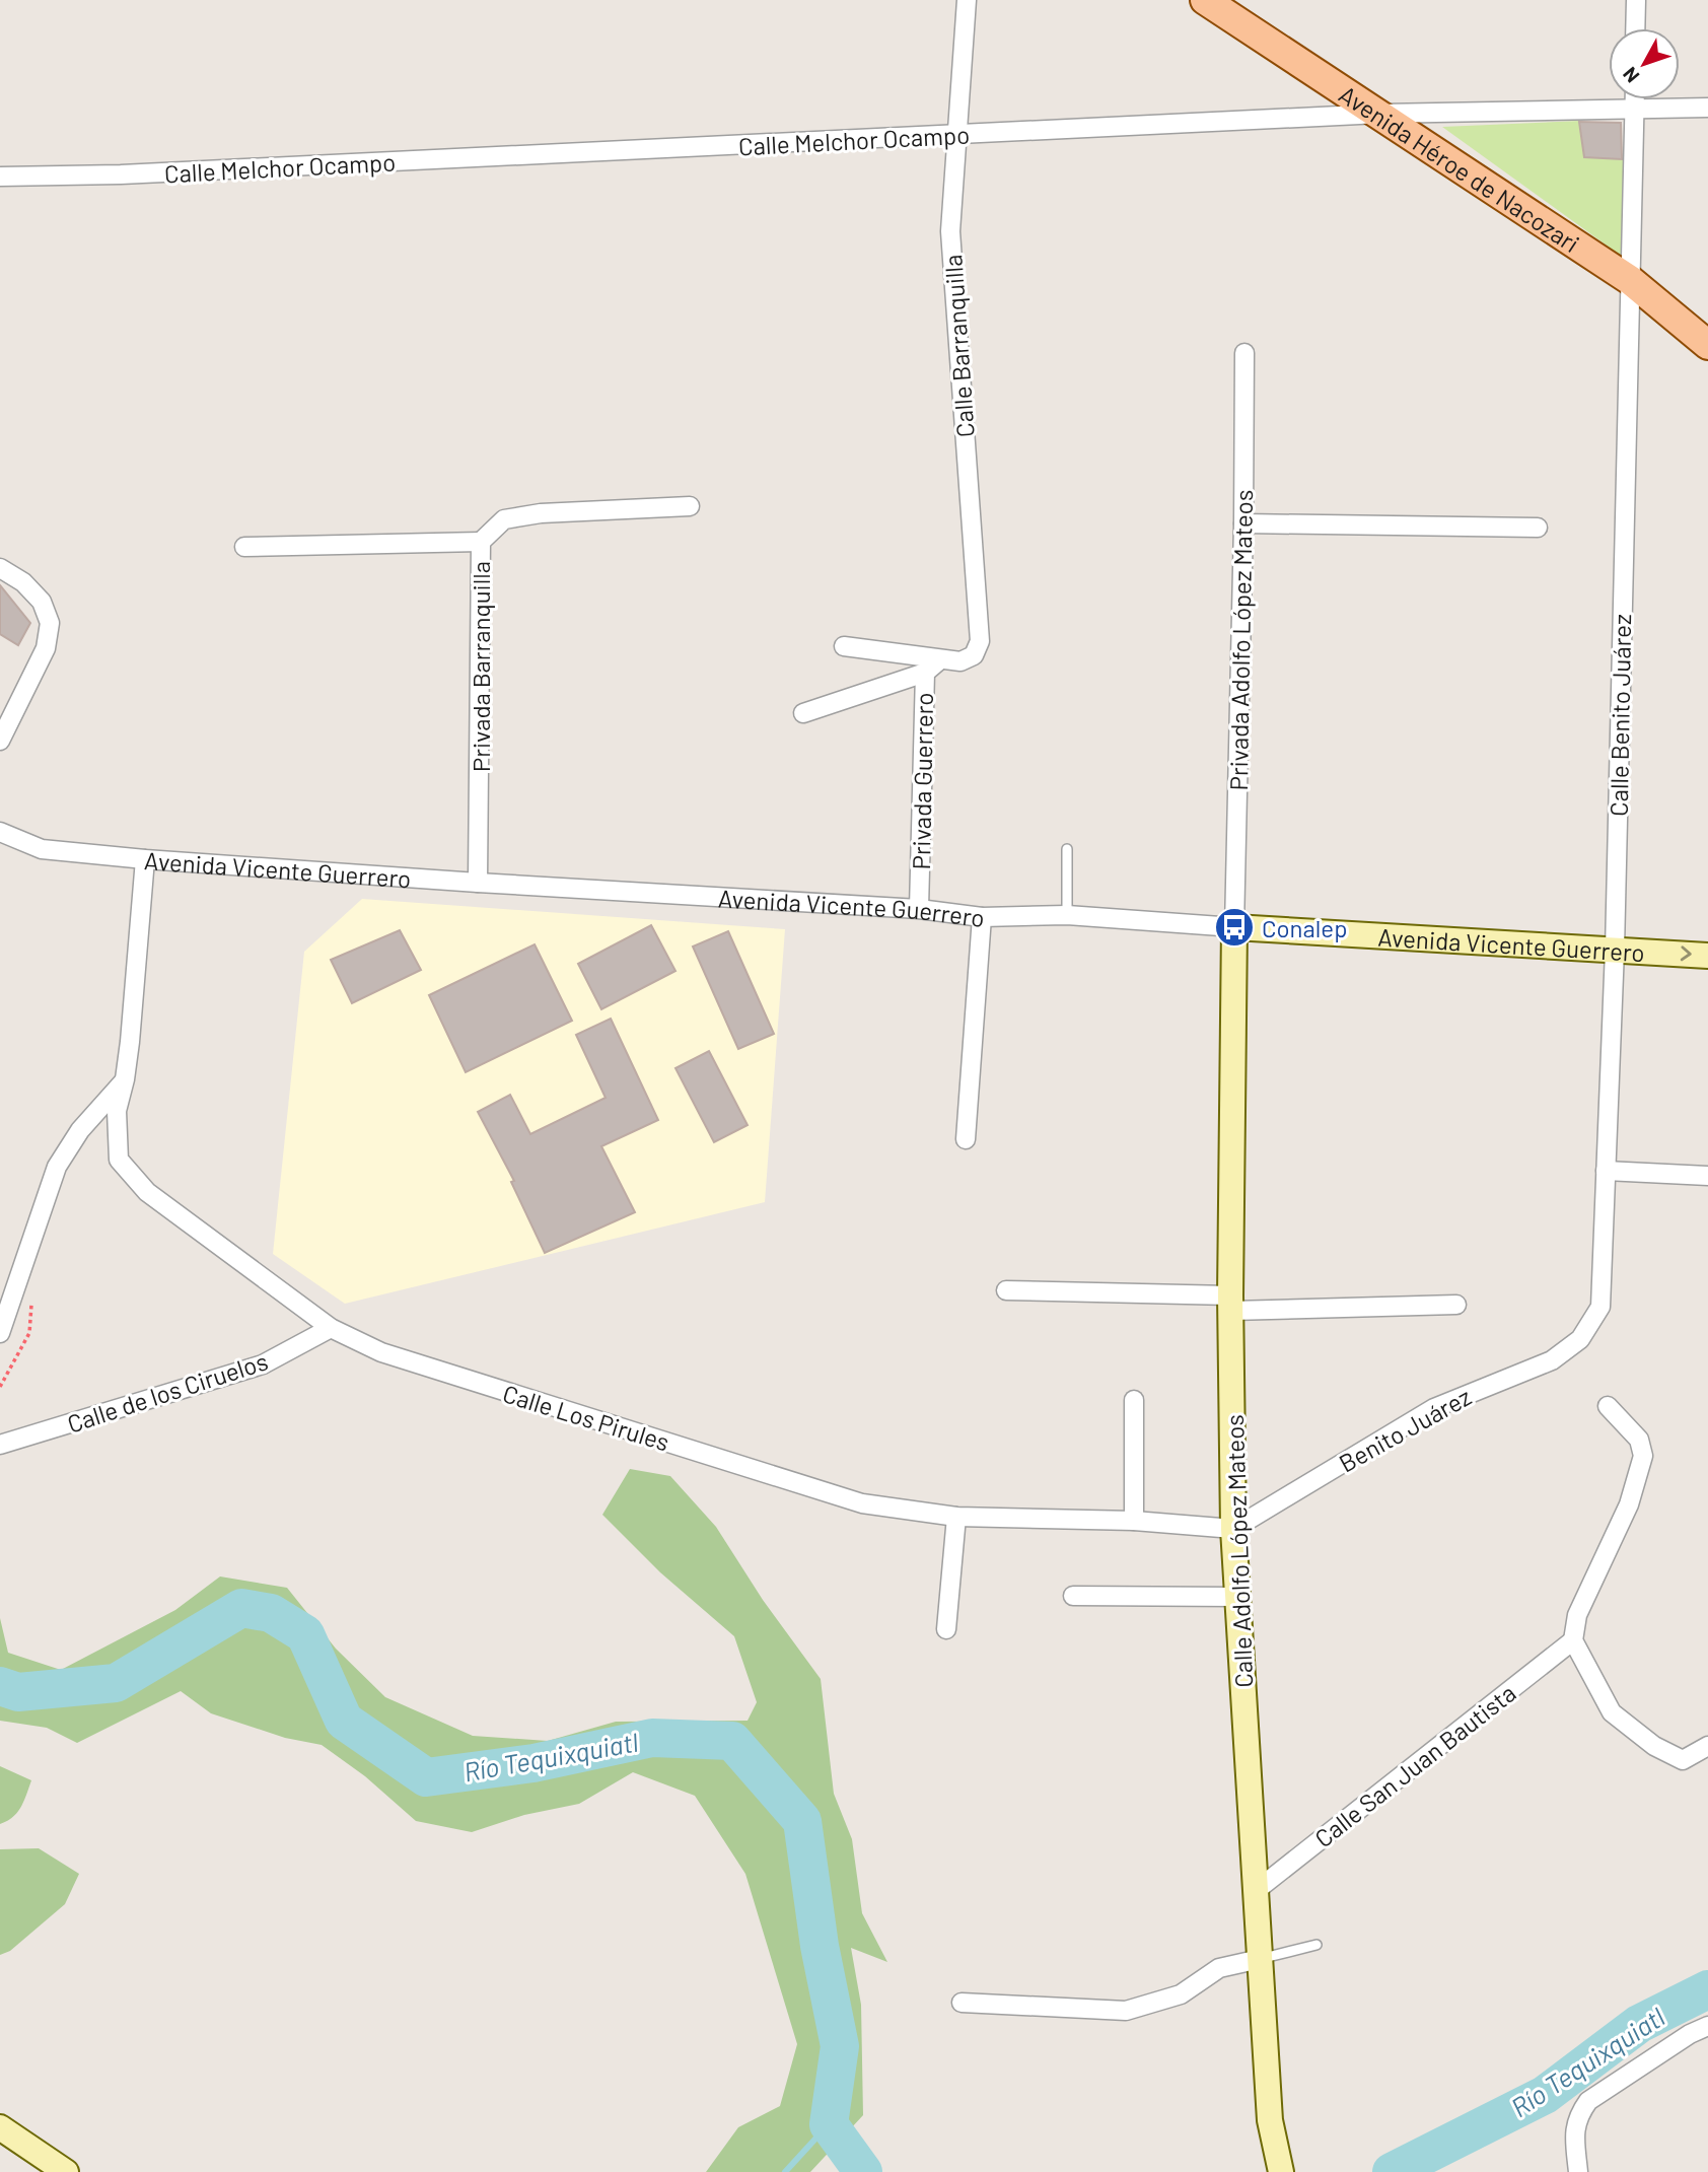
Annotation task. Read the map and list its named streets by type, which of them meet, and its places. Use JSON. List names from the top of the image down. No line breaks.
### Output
{"streets":{"main road":["Avenida Héroe de Nacozari","Avenida Vicente Guerrero","Calle Adolfo López Mateos"],"street":["Calle Melchor Ocampo","Calle Barranquilla","Privada Adolfo López Mateos","Privada Barranquilla","Calle Benito Juárez","Privada Guerrero","Calle de los Ciruelos","Calle Los Pirules","Benito Juárez","Calle San Juan Bautista"]},"crossings":[["Calle Melchor Ocampo","Avenida Héroe de Nacozari"],["Calle Melchor Ocampo","Calle Barranquilla"],["Calle Melchor Ocampo","Calle Benito Juárez"],["Avenida Héroe de Nacozari","Calle Benito Juárez"],["Calle Barranquilla","Privada Guerrero"],["Privada Adolfo López Mateos","Avenida Vicente Guerrero"],["Privada Adolfo López Mateos","Calle Adolfo López Mateos"],["Privada Barranquilla","Avenida Vicente Guerrero"],["Calle Benito Juárez","Avenida Vicente Guerrero"],["Calle Benito Juárez","Benito Juárez"],["Privada Guerrero","Avenida Vicente Guerrero"],["Avenida Vicente Guerrero","Calle Los Pirules"],["Avenida Vicente Guerrero","Calle Adolfo López Mateos"],["Calle de los Ciruelos","Calle Los Pirules"],["Calle Los Pirules","Benito Juárez"],["Calle Los Pirules","Calle Adolfo López Mateos"],["Benito Juárez","Calle Adolfo López Mateos"],["Calle Adolfo López Mateos","Calle San Juan Bautista"]],"water":["Río Tequixquiatl"],"places":{"bus stop":["Conalep"]},"north":"bottom left"}
